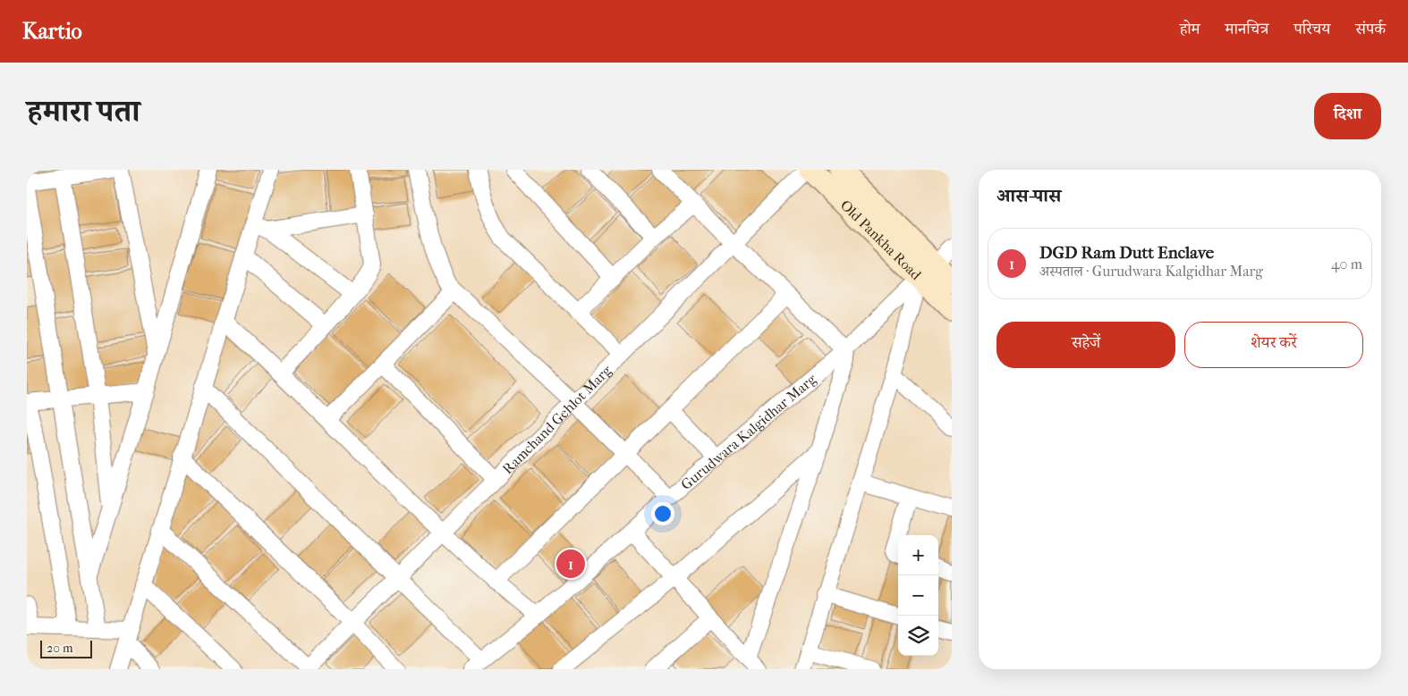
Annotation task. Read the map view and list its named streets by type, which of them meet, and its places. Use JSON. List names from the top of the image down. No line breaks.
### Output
{"streets":{"street":["Old Pankha Road","Ramchand Gehlot Marg","Gurudwara Kalgidhar Marg"]},"crossings":[["Old Pankha Road","Ramchand Gehlot Marg"],["Old Pankha Road","Gurudwara Kalgidhar Marg"]],"scale_bar":"20 m","page":{"header":"Kartio","nav":["होम","मानचित्र","परिचय","संपर्क"],"title":"हमारा पता","buttons":["दिशा",["सहेजें","शेयर करें"]],"heading":"आस-पास","list":[{"mark":"1","name":"DGD Ram Dutt Enclave","note":"अस्पताल · Gurudwara Kalgidhar Marg","value":"40 m"}],"map_buttons":["+","−"],"pins":"1","scale":"20 m"}}
